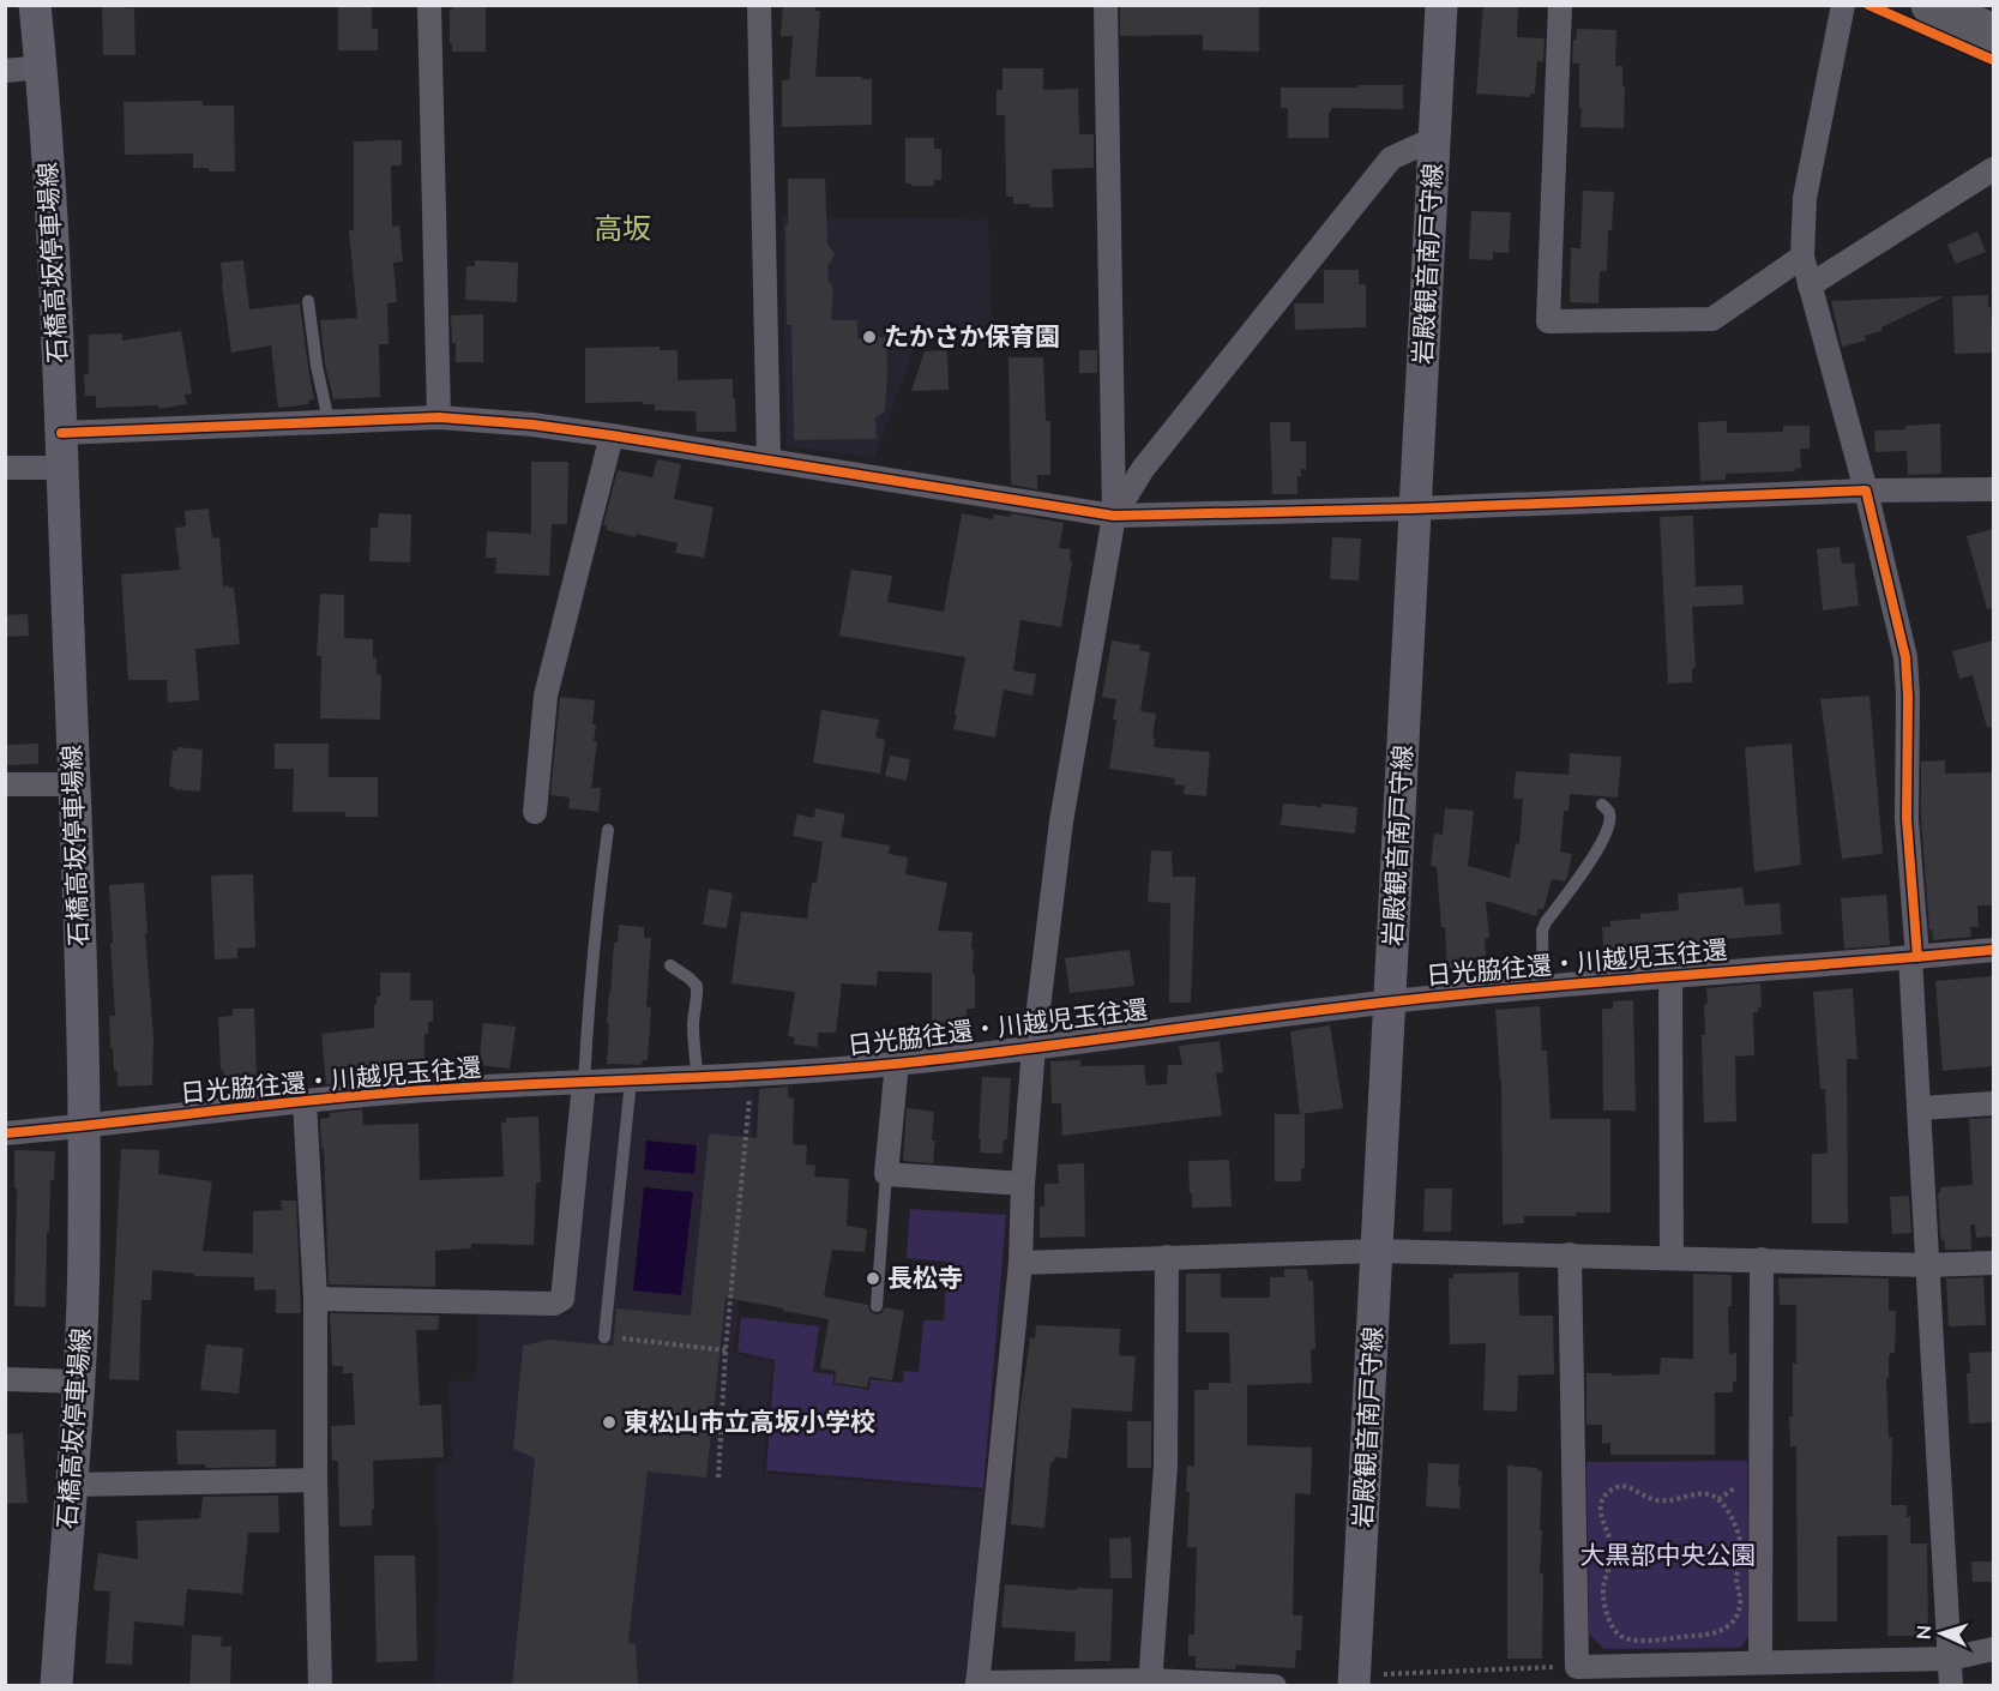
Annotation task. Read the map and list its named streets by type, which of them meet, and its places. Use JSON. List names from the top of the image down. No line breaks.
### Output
{"streets":{"main road":["石橋高坂停車場線","岩殿観音南戸守線"],"street":["日光脇往還・川越児玉往還"]},"crossings":[["石橋高坂停車場線","日光脇往還・川越児玉往還"],["岩殿観音南戸守線","日光脇往還・川越児玉往還"]],"districts":["高坂"],"parks":["大黒部中央公園"],"places":["たかさか保育園","長松寺","東松山市立高坂小学校"],"north":"left"}
